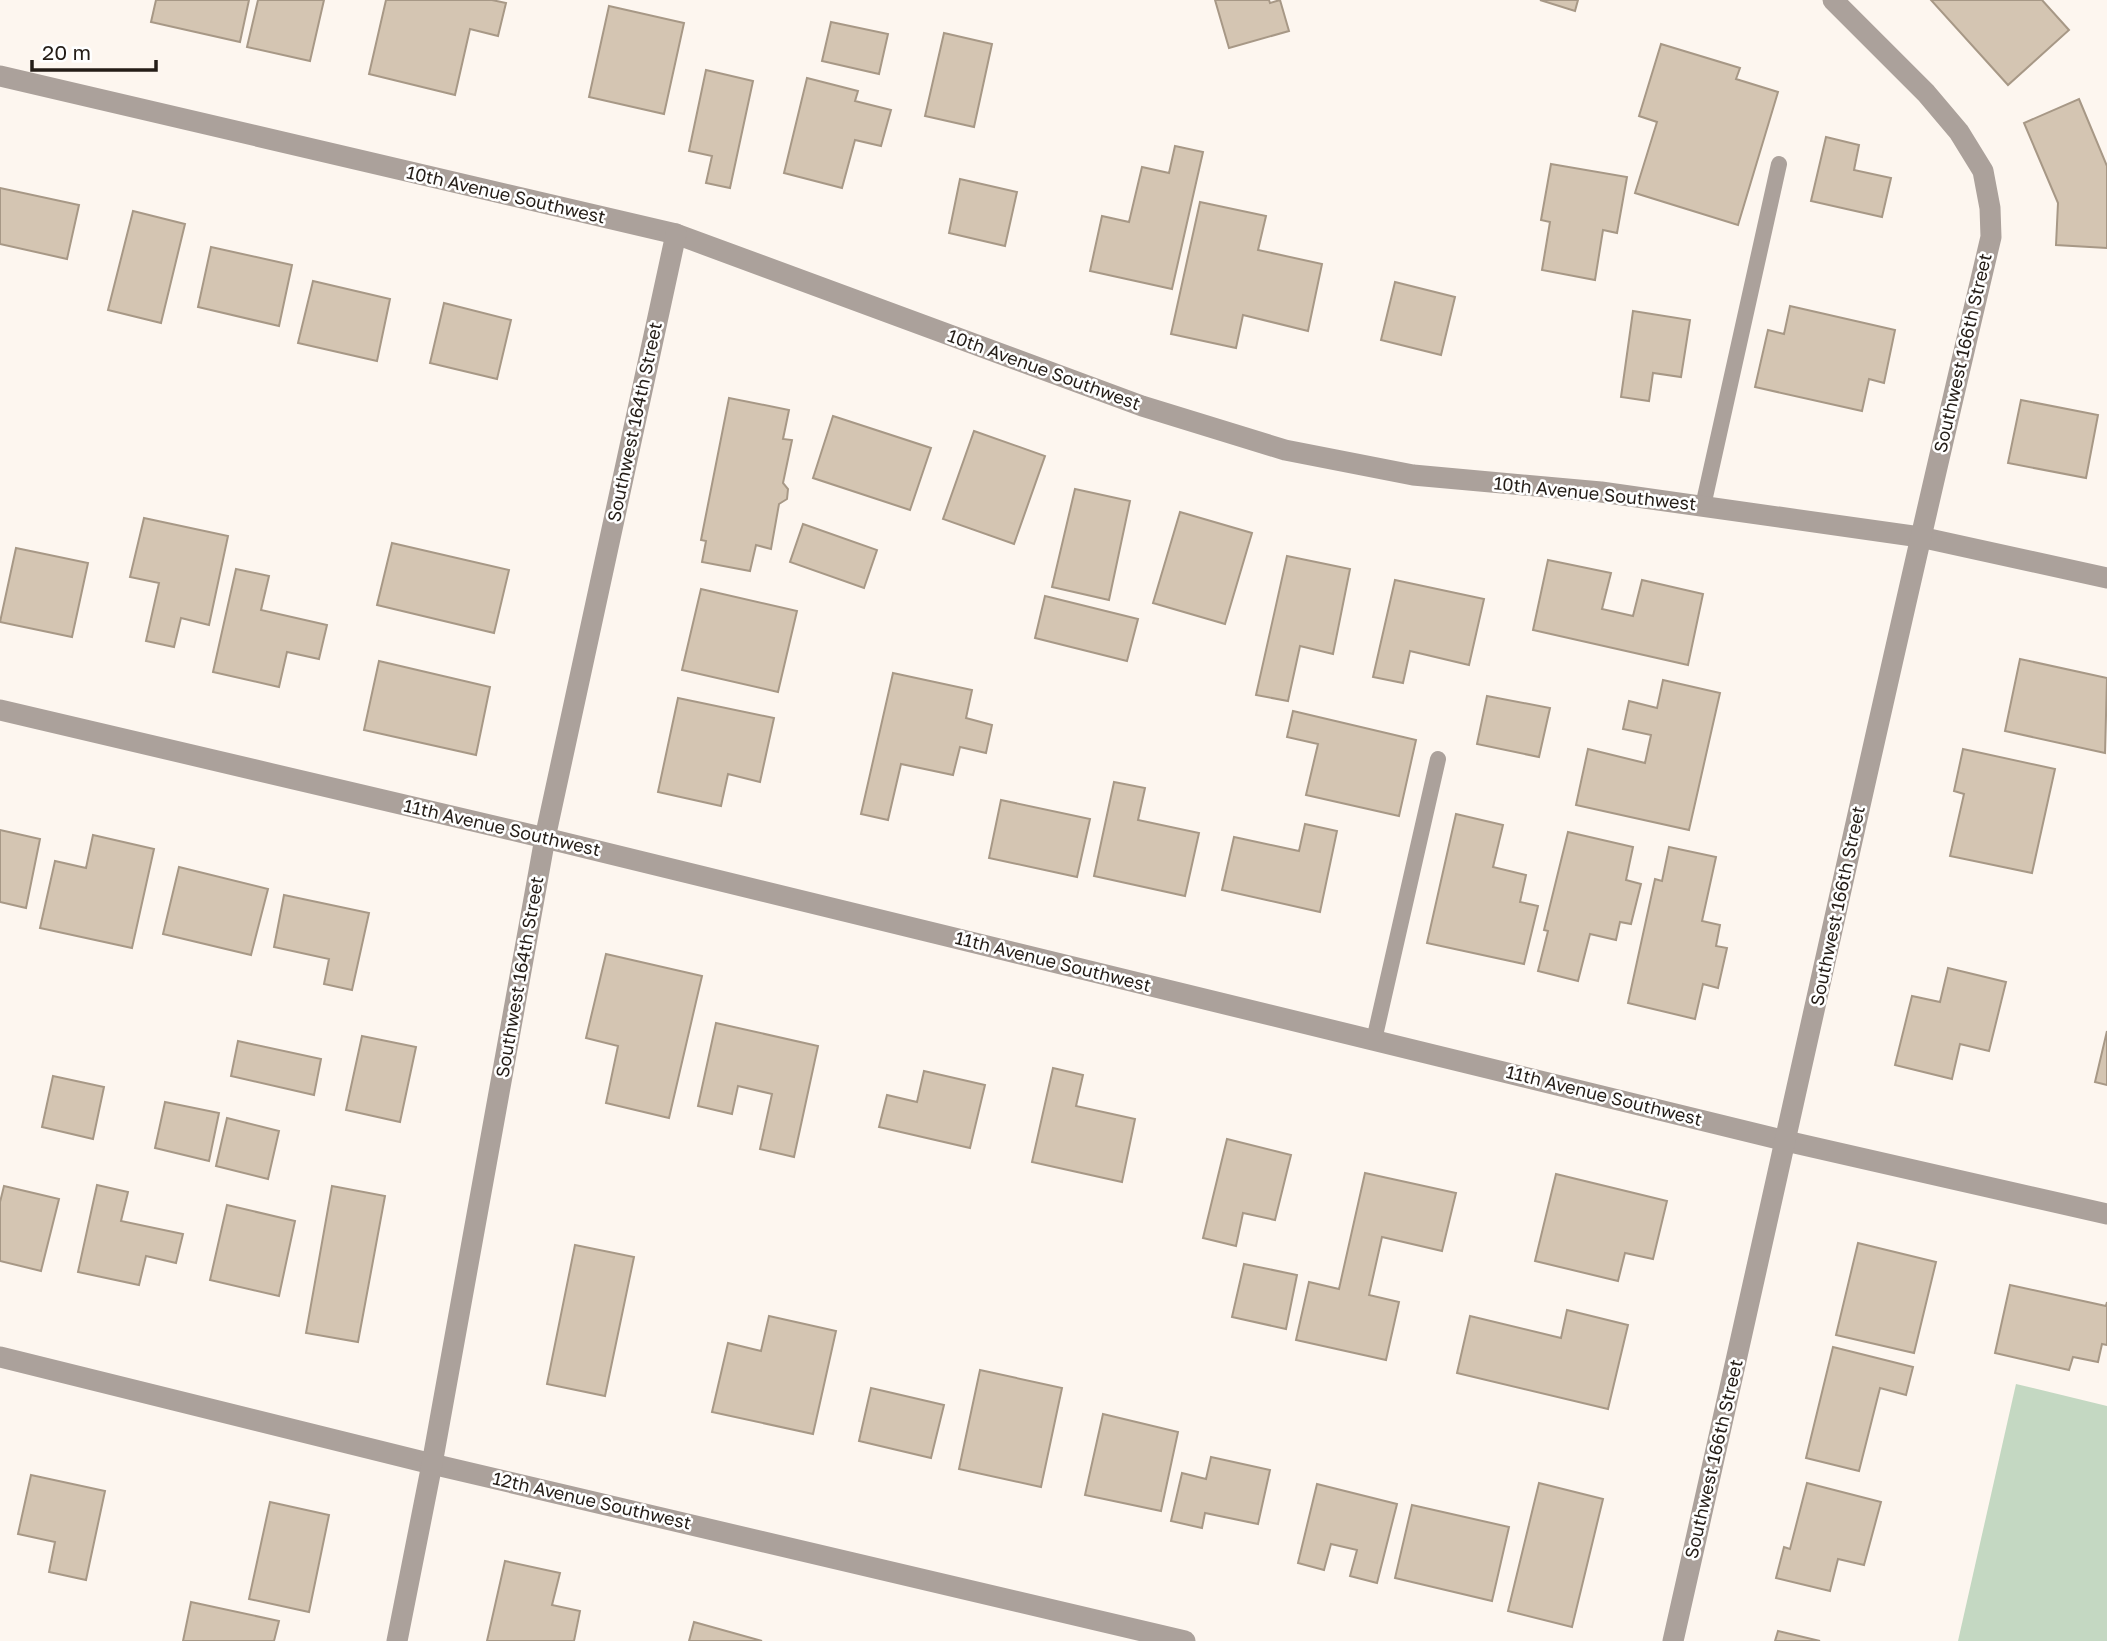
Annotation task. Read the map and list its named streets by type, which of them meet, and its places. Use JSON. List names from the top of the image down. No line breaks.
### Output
{"streets":{"street":["10th Avenue Southwest","Southwest 166th Street","Southwest 164th Street","11th Avenue Southwest","12th Avenue Southwest"]},"crossings":[["10th Avenue Southwest","Southwest 166th Street"],["10th Avenue Southwest","Southwest 164th Street"],["Southwest 166th Street","11th Avenue Southwest"],["Southwest 164th Street","11th Avenue Southwest"],["Southwest 164th Street","12th Avenue Southwest"]],"scale_bar":"20 m"}
